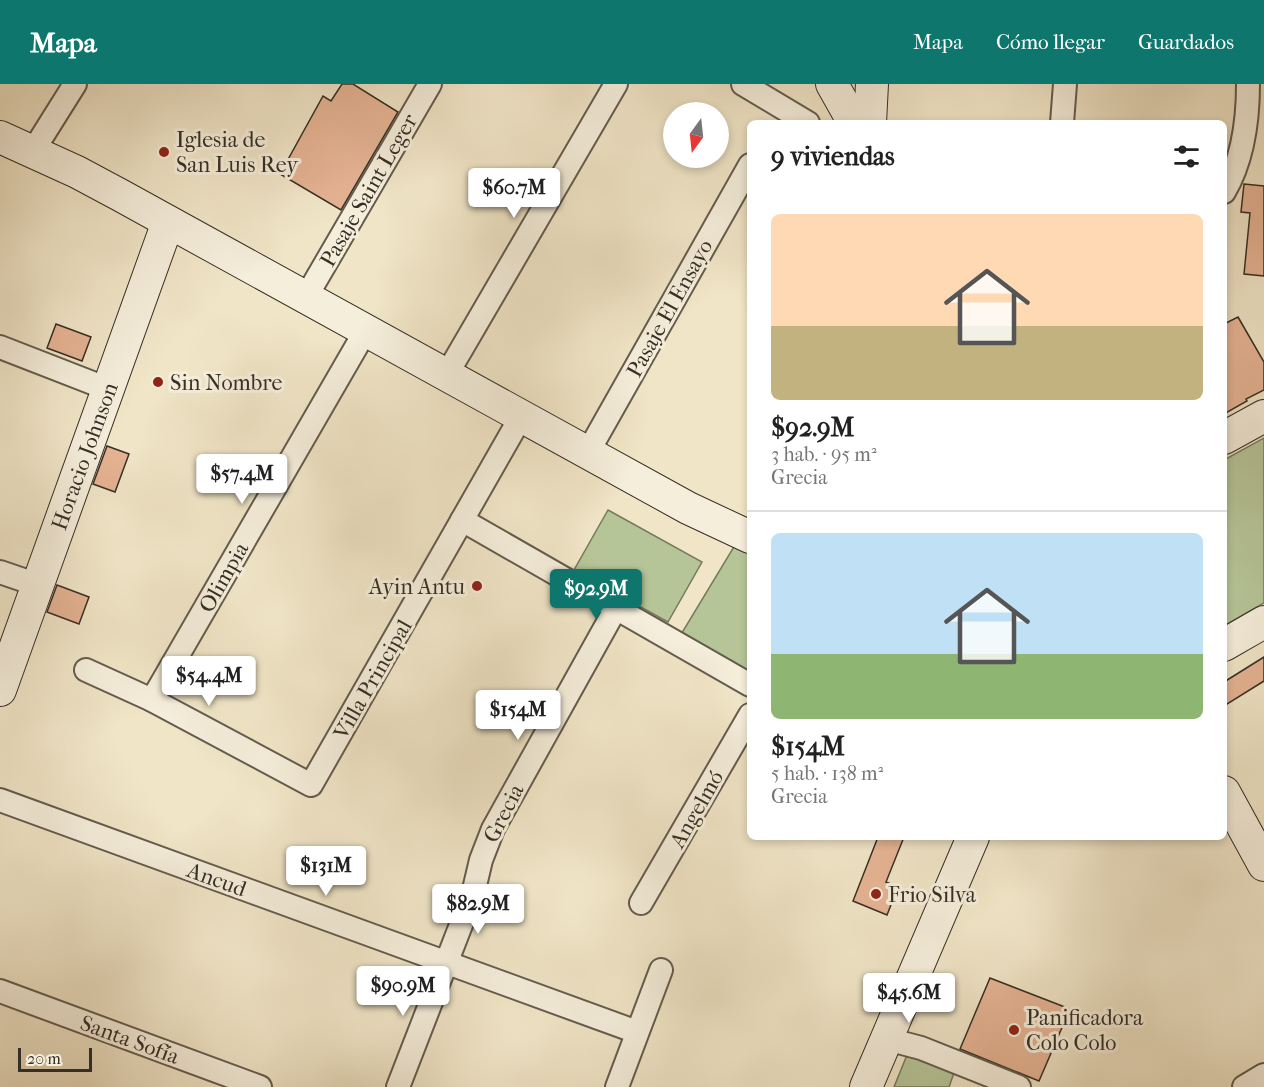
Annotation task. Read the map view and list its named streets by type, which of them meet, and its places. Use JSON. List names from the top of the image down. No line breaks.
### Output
{"streets":{"main road":["Horacio Johnson"],"street":["Pasaje Saint Leger","Pasaje El Ensayo","Olimpia","Villa Principal","Angelmó","Grecia","Ancud","Santa Sofía"]},"crossings":[["Olimpia","Villa Principal"],["Grecia","Ancud"]],"places":["Iglesia de San Luis Rey","Sin Nombre","Ayin Antu","Frio Silva","Panificadora Colo Colo"],"scale_bar":"20 m","north":"bottom","page":{"header":"Mapa","nav":["Mapa","Cómo llegar","Guardados"],"heading":"9 viviendas","price":["$60.7M","$57.4M","$92.9M","$54.4M","$154M","$131M","$82.9M","$90.9M","$45.6M"],"list":[{"name":"$92.9M","note":"3 hab. · 95 m² · Grecia"},{"name":"$154M","note":"5 hab. · 138 m² · Grecia"}],"scale":"20 m"}}
